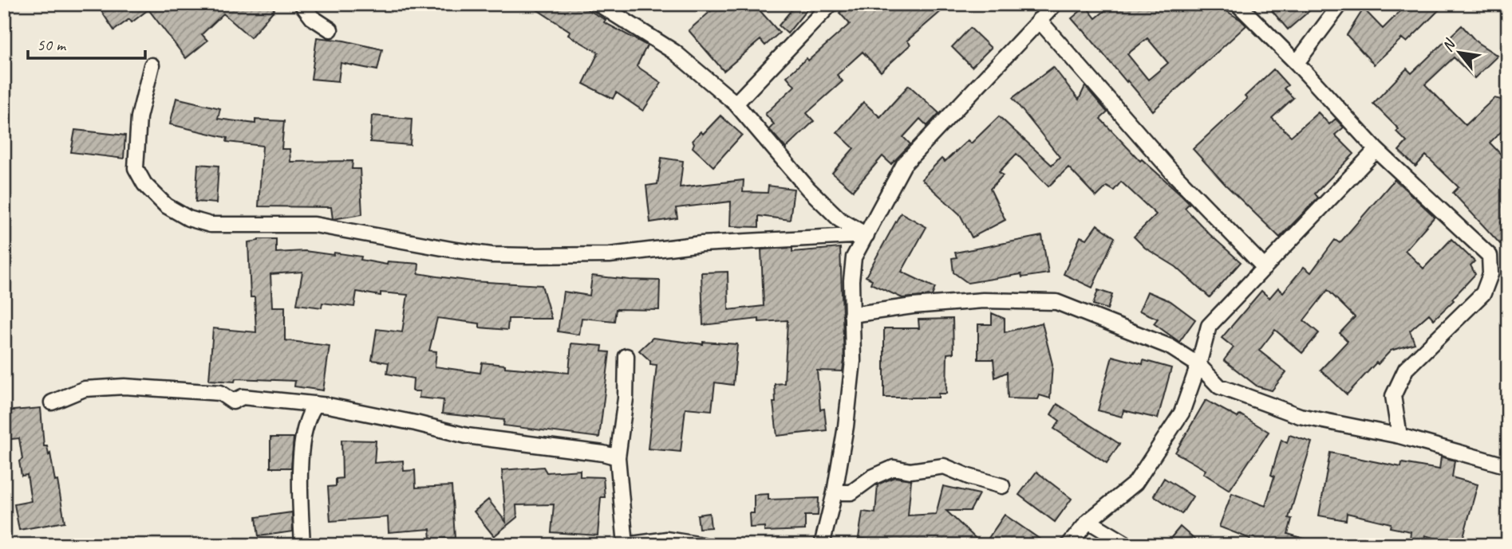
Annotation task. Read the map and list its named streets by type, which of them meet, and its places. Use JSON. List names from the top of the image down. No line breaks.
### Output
{"scale_bar":"50 m","north":"top left"}
